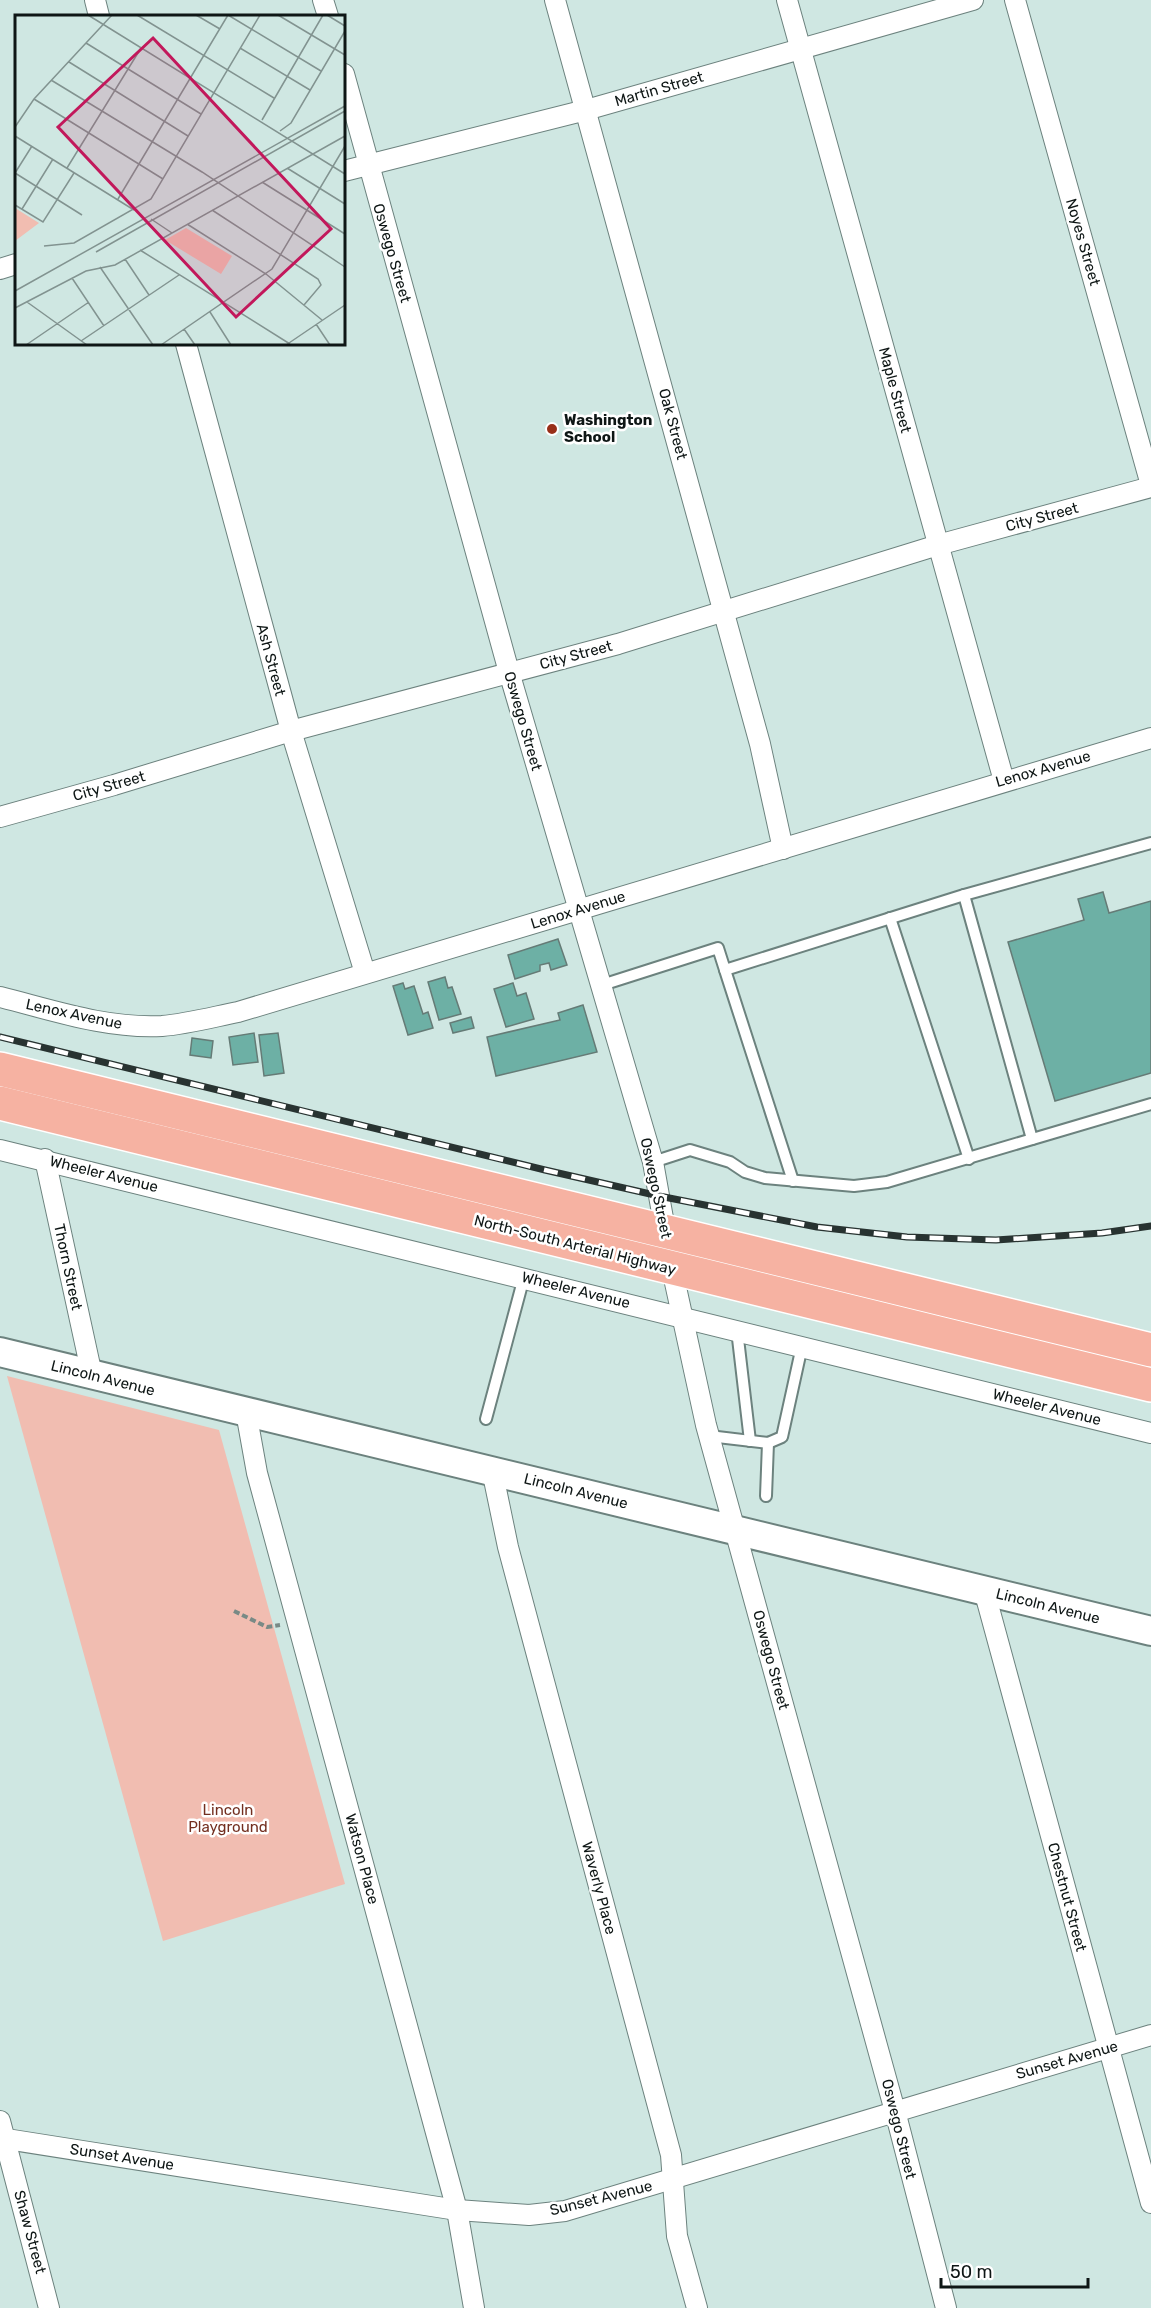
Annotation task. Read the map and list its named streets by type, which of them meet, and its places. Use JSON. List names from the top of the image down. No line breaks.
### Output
{"streets":{"highway":["North-South Arterial Highway"],"street":["Martin Street","Noyes Street","Oswego Street","Maple Street","Oak Street","City Street","Ash Street","Lenox Avenue","Wheeler Avenue","Thorn Street","Lincoln Avenue","Watson Place","Waverly Place","Chestnut Street","Sunset Avenue","Shaw Street"]},"crossings":[["Martin Street","Oswego Street"],["Martin Street","Maple Street"],["Martin Street","Oak Street"],["Noyes Street","City Street"],["Oswego Street","City Street"],["Oswego Street","Lenox Avenue"],["Oswego Street","Wheeler Avenue"],["Oswego Street","North-South Arterial Highway"],["Oswego Street","Lincoln Avenue"],["Oswego Street","Sunset Avenue"],["Maple Street","City Street"],["Maple Street","Lenox Avenue"],["Oak Street","City Street"],["Oak Street","Lenox Avenue"],["City Street","Ash Street"],["Ash Street","Lenox Avenue"],["Wheeler Avenue","Thorn Street"],["Thorn Street","Lincoln Avenue"],["Lincoln Avenue","Watson Place"],["Lincoln Avenue","Waverly Place"],["Lincoln Avenue","Chestnut Street"],["Watson Place","Sunset Avenue"],["Waverly Place","Sunset Avenue"],["Chestnut Street","Sunset Avenue"],["Sunset Avenue","Shaw Street"]],"parks":["Lincoln Playground"],"places":["Washington School"],"scale_bar":"50 m"}
